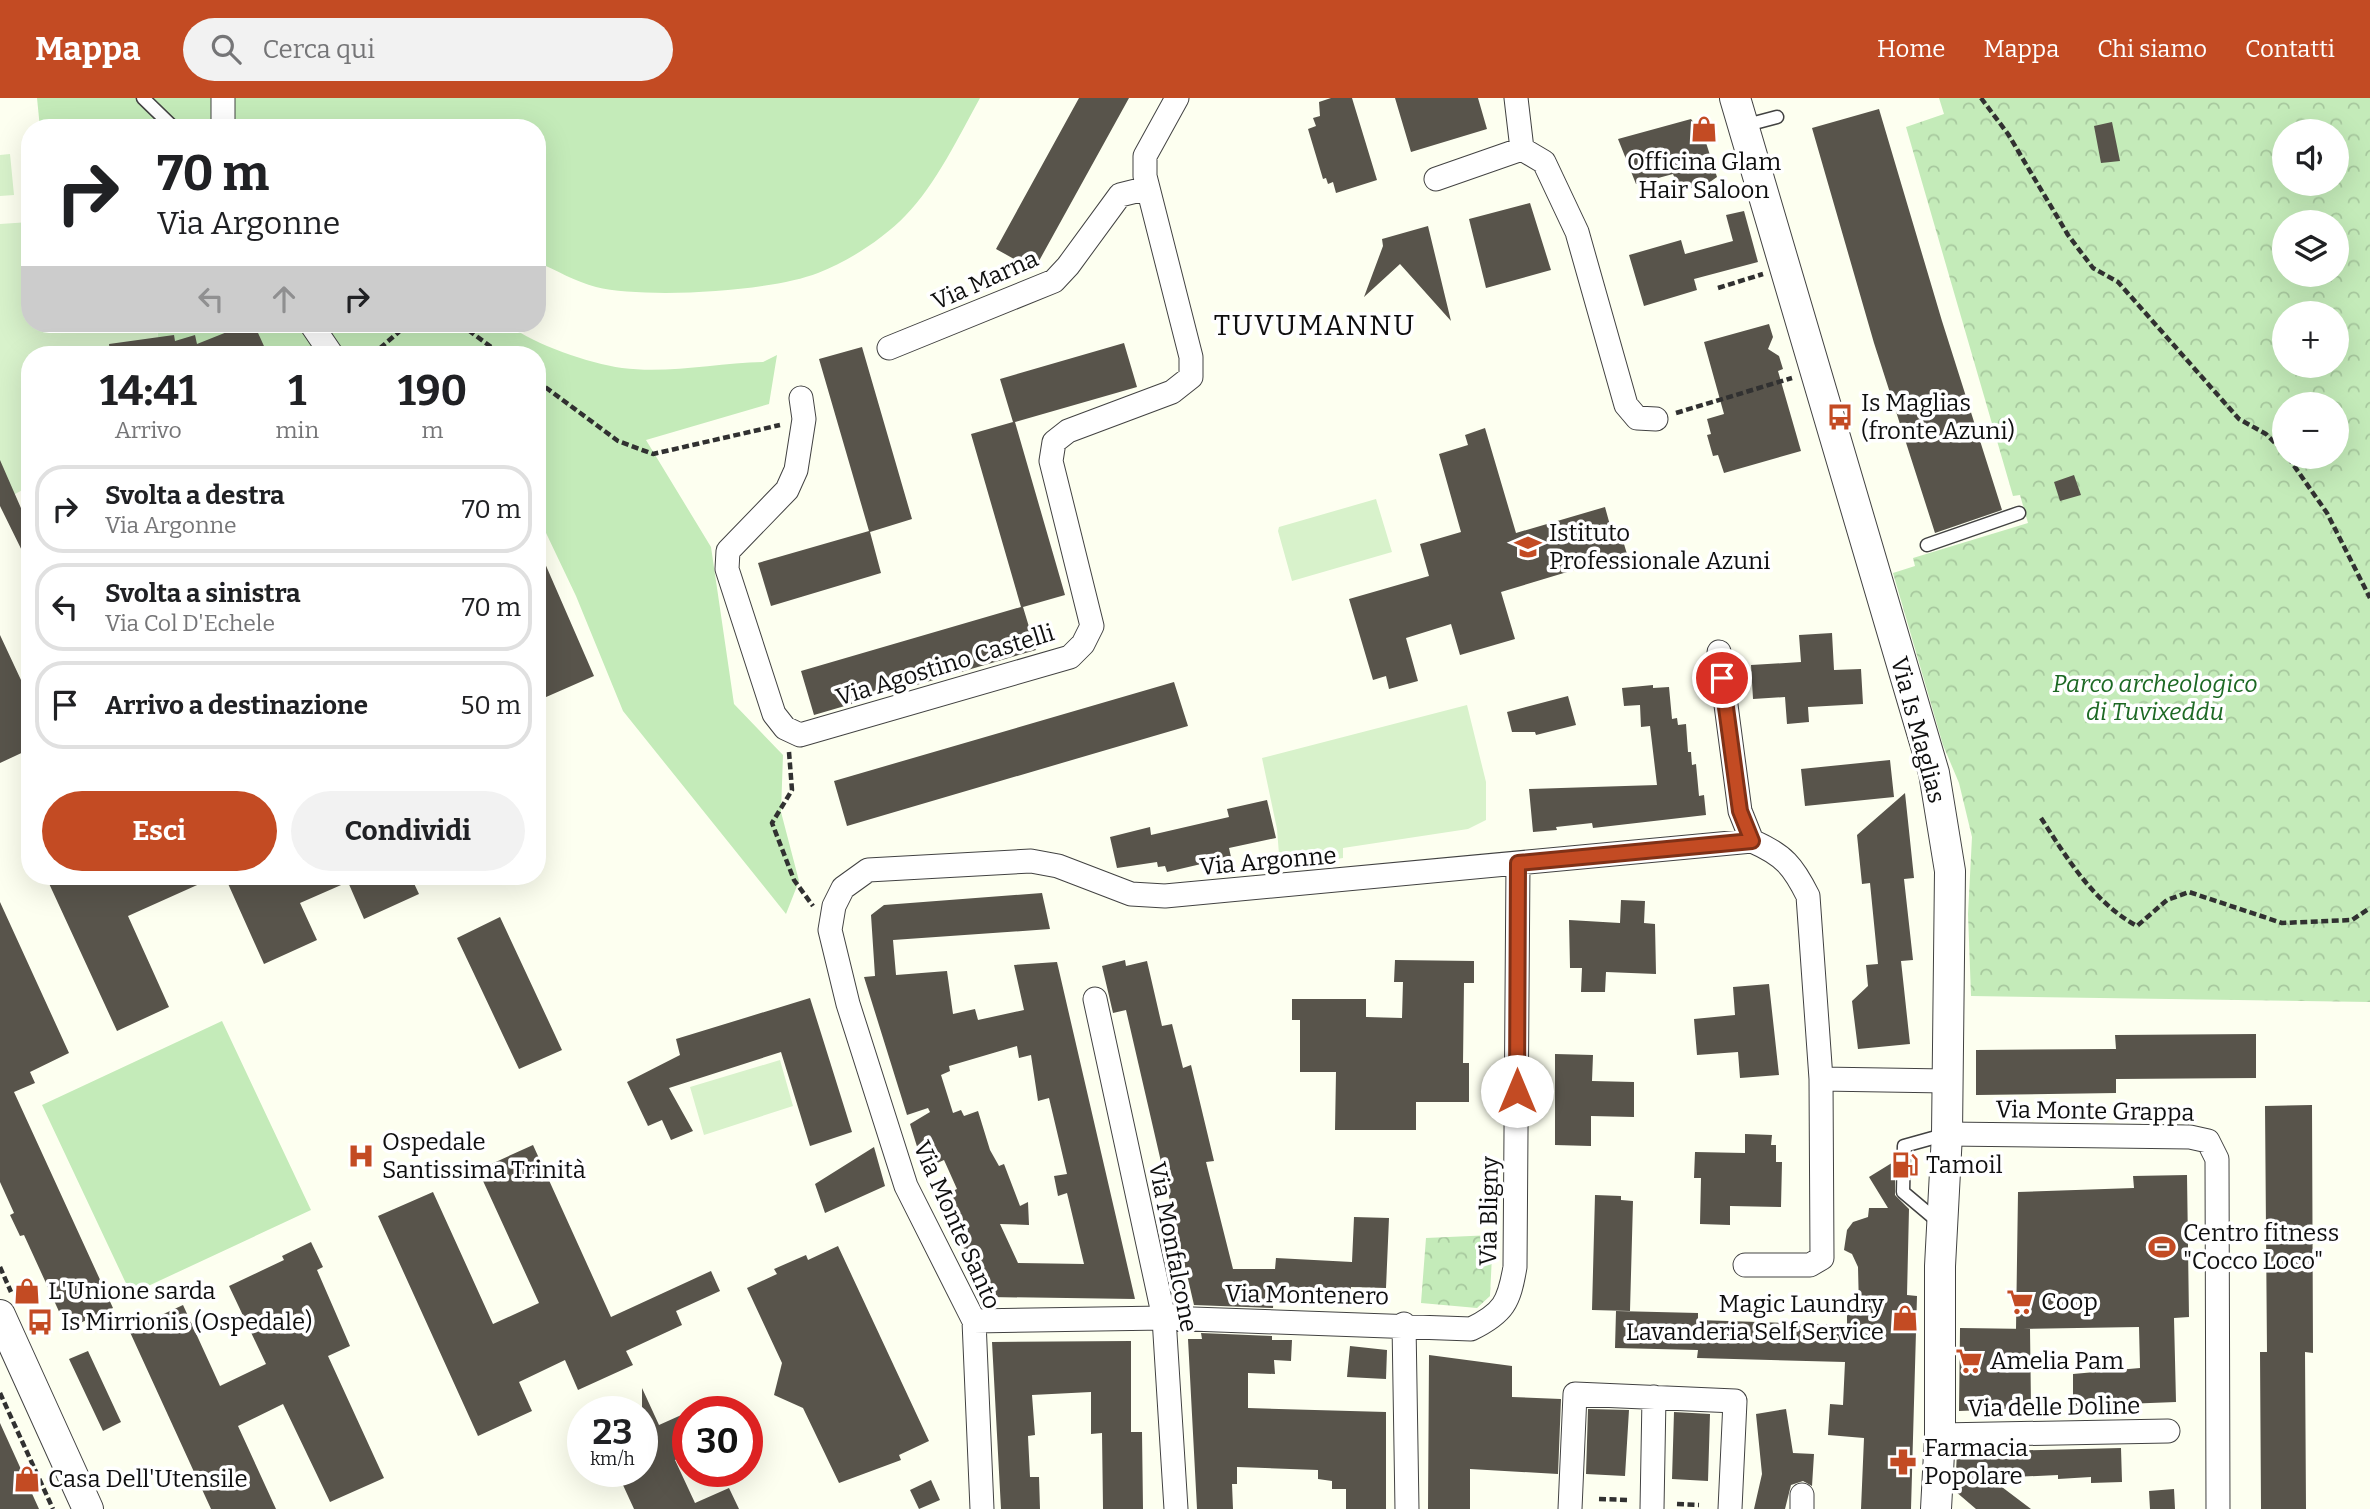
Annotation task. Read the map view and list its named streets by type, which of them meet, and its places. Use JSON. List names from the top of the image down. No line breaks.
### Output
{"streets":{"street":["Via Marna","Via Agostino Castelli","Via Is Maglias","Via Argonne","Via Monte Grappa","Via Bligny","Via Monte Santo","Via Monfalcone","Via Montenero","Via delle Doline"]},"crossings":[["Via Marna","Via Agostino Castelli"],["Via Is Maglias","Via Monte Grappa"],["Via Is Maglias","Via delle Doline"],["Via Argonne","Via Bligny"],["Via Argonne","Via Monte Santo"],["Via Bligny","Via Montenero"],["Via Monte Santo","Via Montenero"],["Via Monfalcone","Via Montenero"]],"districts":["TUVUMANNU"],"parks":["Parco archeologico di Tuvixeddu"],"places":{"shop":["Officina Glam Hair Saloon","L'Unione sarda","Magic Laundry Lavanderia Self Service","Casa Dell'Utensile"],"bus stop":["Is Maglias (fronte Azuni)","Is Mirrionis (Ospedale)"],"school or university":["Istituto Professionale Azuni"],"hospital":["Ospedale Santissima Trinità"],"fuel station":["Tamoil"],"sports":["Centro fitness \"Cocco Loco\""],"supermarket":["Coop","Amelia Pam"],"pharmacy":["Farmacia Popolare"]},"page":{"header":"Mappa","search":"Cerca qui","nav":["Home","Mappa","Chi siamo","Contatti"],"map_buttons":["+","−"],"turn":["70 m","Via Argonne"],"eta":["14:41","Arrivo","1","min","190","m"],"list":[{"name":"Svolta a destra","note":"Via Argonne","value":"70 m"},{"name":"Svolta a sinistra","note":"Via Col D'Echele","value":"70 m"},{"name":"Arrivo a destinazione","value":"50 m"}],"buttons":["Esci","Condividi"],"speed":"23 km/h","limit":"30"}}
